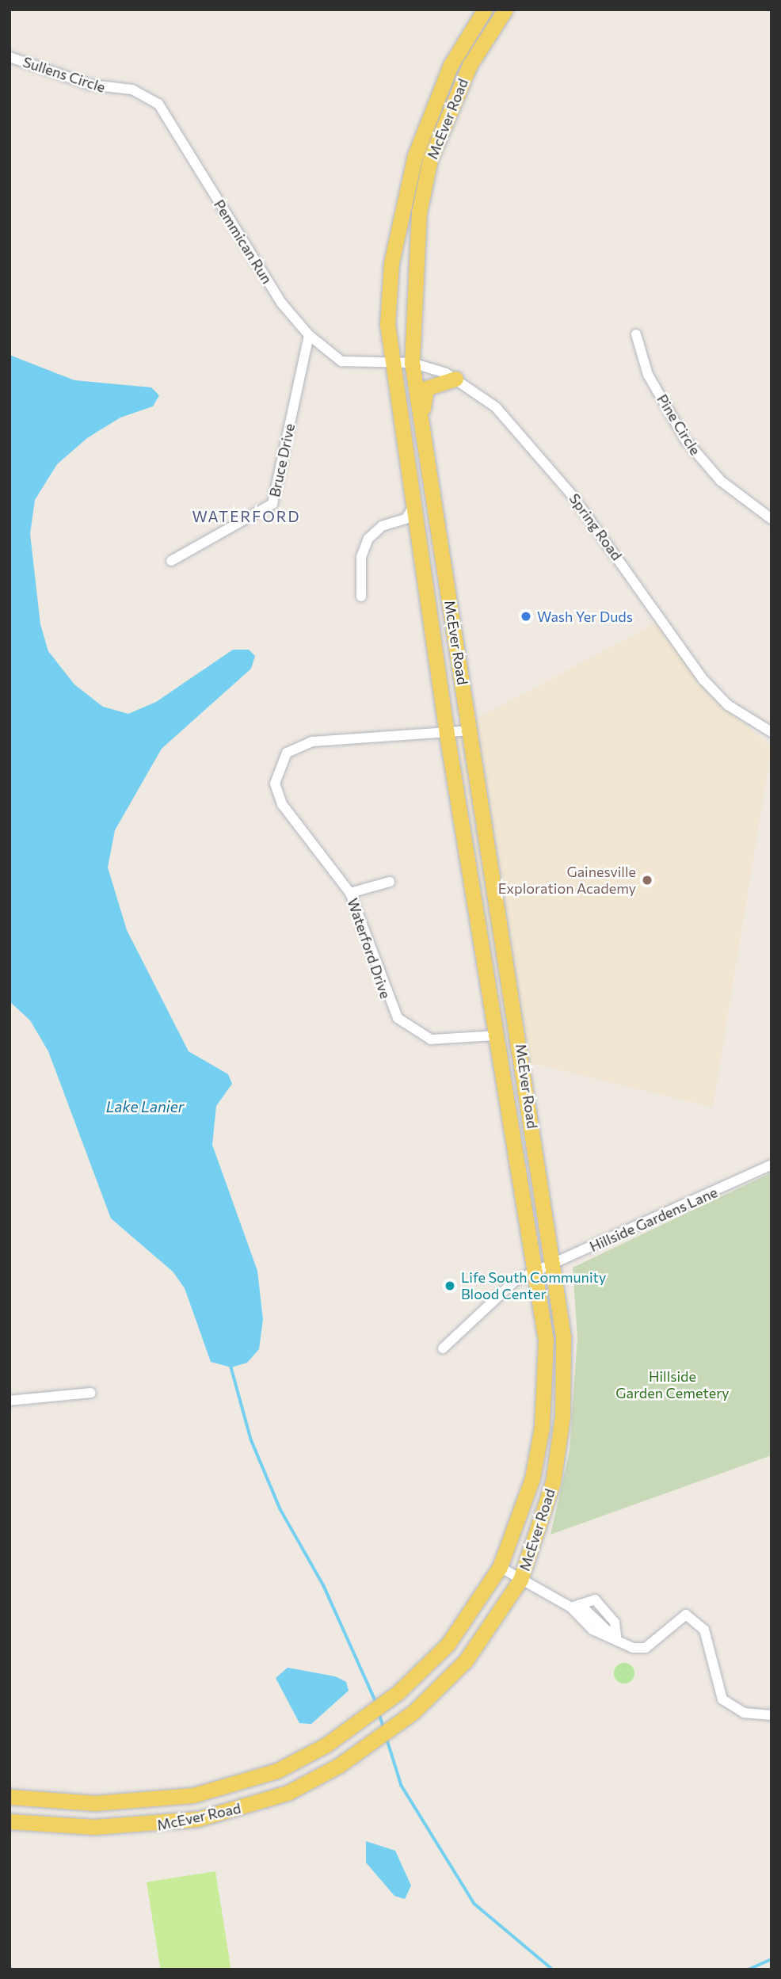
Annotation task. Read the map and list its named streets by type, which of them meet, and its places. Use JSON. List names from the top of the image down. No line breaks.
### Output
{"streets":{"main road":["McEver Road"],"street":["Sullens Circle","Pemmican Run","Pine Circle","Bruce Drive","Spring Road","Waterford Drive","Hillside Gardens Lane"]},"crossings":[["Sullens Circle","Pemmican Run"],["McEver Road","Pemmican Run"],["McEver Road","Spring Road"],["McEver Road","Waterford Drive"],["McEver Road","Hillside Gardens Lane"],["Pemmican Run","Bruce Drive"],["Pemmican Run","Spring Road"]],"districts":["WATERFORD"],"water":["Lake Lanier"],"parks":["Hillside Garden Cemetery"],"places":["Wash Yer Duds","Gainesville Exploration Academy","Life South Community Blood Center"]}
